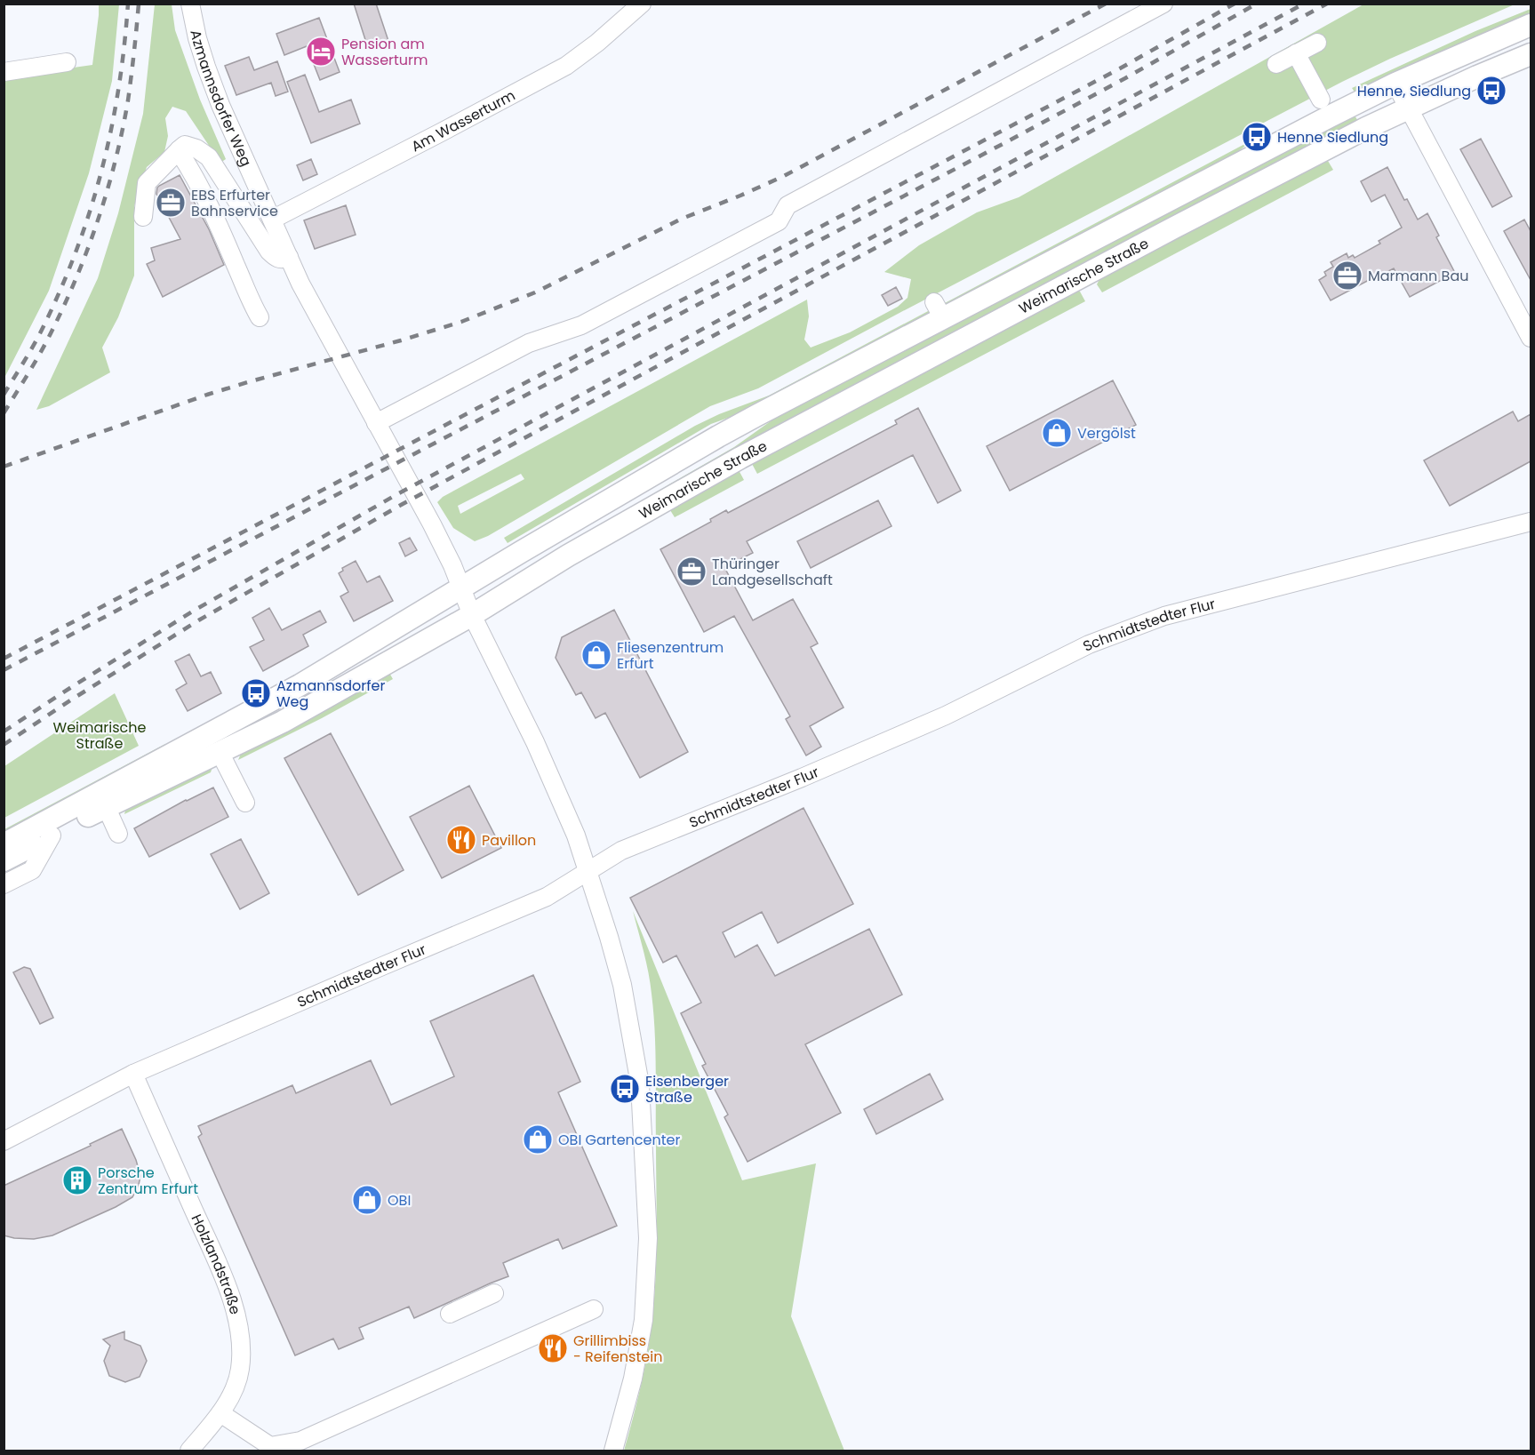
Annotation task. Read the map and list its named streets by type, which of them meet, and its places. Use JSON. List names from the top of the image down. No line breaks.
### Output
{"streets":{"main road":["Weimarische Straße"],"street":["Azmannsdorfer Weg","Am Wasserturm","Schmidtstedter Flur","Holzlandstraße"]},"crossings":[["Azmannsdorfer Weg","Am Wasserturm"],["Azmannsdorfer Weg","Weimarische Straße"],["Schmidtstedter Flur","Holzlandstraße"]],"parks":["Weimarische Straße"],"places":{"hotel":["Pension am Wasserturm"],"bus stop":["Henne, Siedlung","Henne Siedlung","Azmannsdorfer Weg","Eisenberger Straße"],"office":["EBS Erfurter Bahnservice","Marmann Bau","Thüringer Landgesellschaft"],"shop":["Vergölst","Fliesenzentrum Erfurt","OBI Gartencenter","OBI"],"restaurant":["Pavillon","Grillimbiss - Reifenstein"],"building":["Porsche Zentrum Erfurt"]}}
